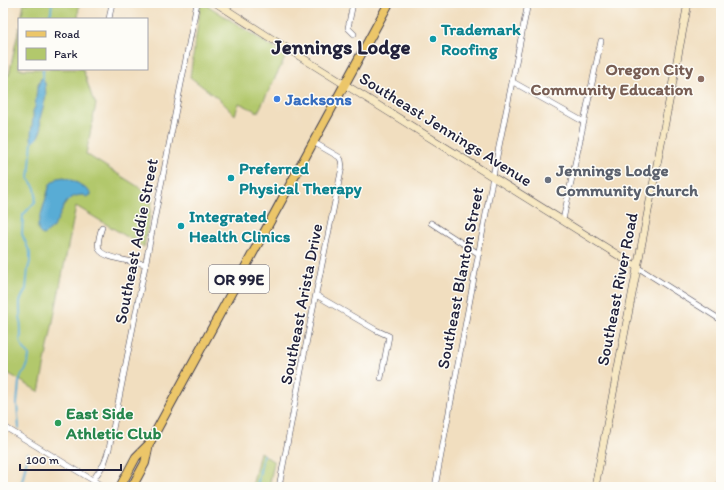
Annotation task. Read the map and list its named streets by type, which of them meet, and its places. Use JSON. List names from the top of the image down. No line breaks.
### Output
{"streets":{"main road":["OR 99E"],"street":["Southeast Jennings Avenue","Southeast Addie Street","Southeast Blanton Street","Southeast River Road","Southeast Arista Drive"]},"crossings":[["Southeast Jennings Avenue","Southeast Blanton Street"],["Southeast Jennings Avenue","OR 99E"],["Southeast Jennings Avenue","Southeast River Road"],["OR 99E","Southeast Arista Drive"]],"districts":["Jennings Lodge"],"places":["Trademark Roofing","Oregon City Community Education","Jacksons","Preferred Physical Therapy","Jennings Lodge Community Church","Integrated Health Clinics","East Side Athletic Club"],"legend":["Road","Park"],"scale_bar":"100 m"}
